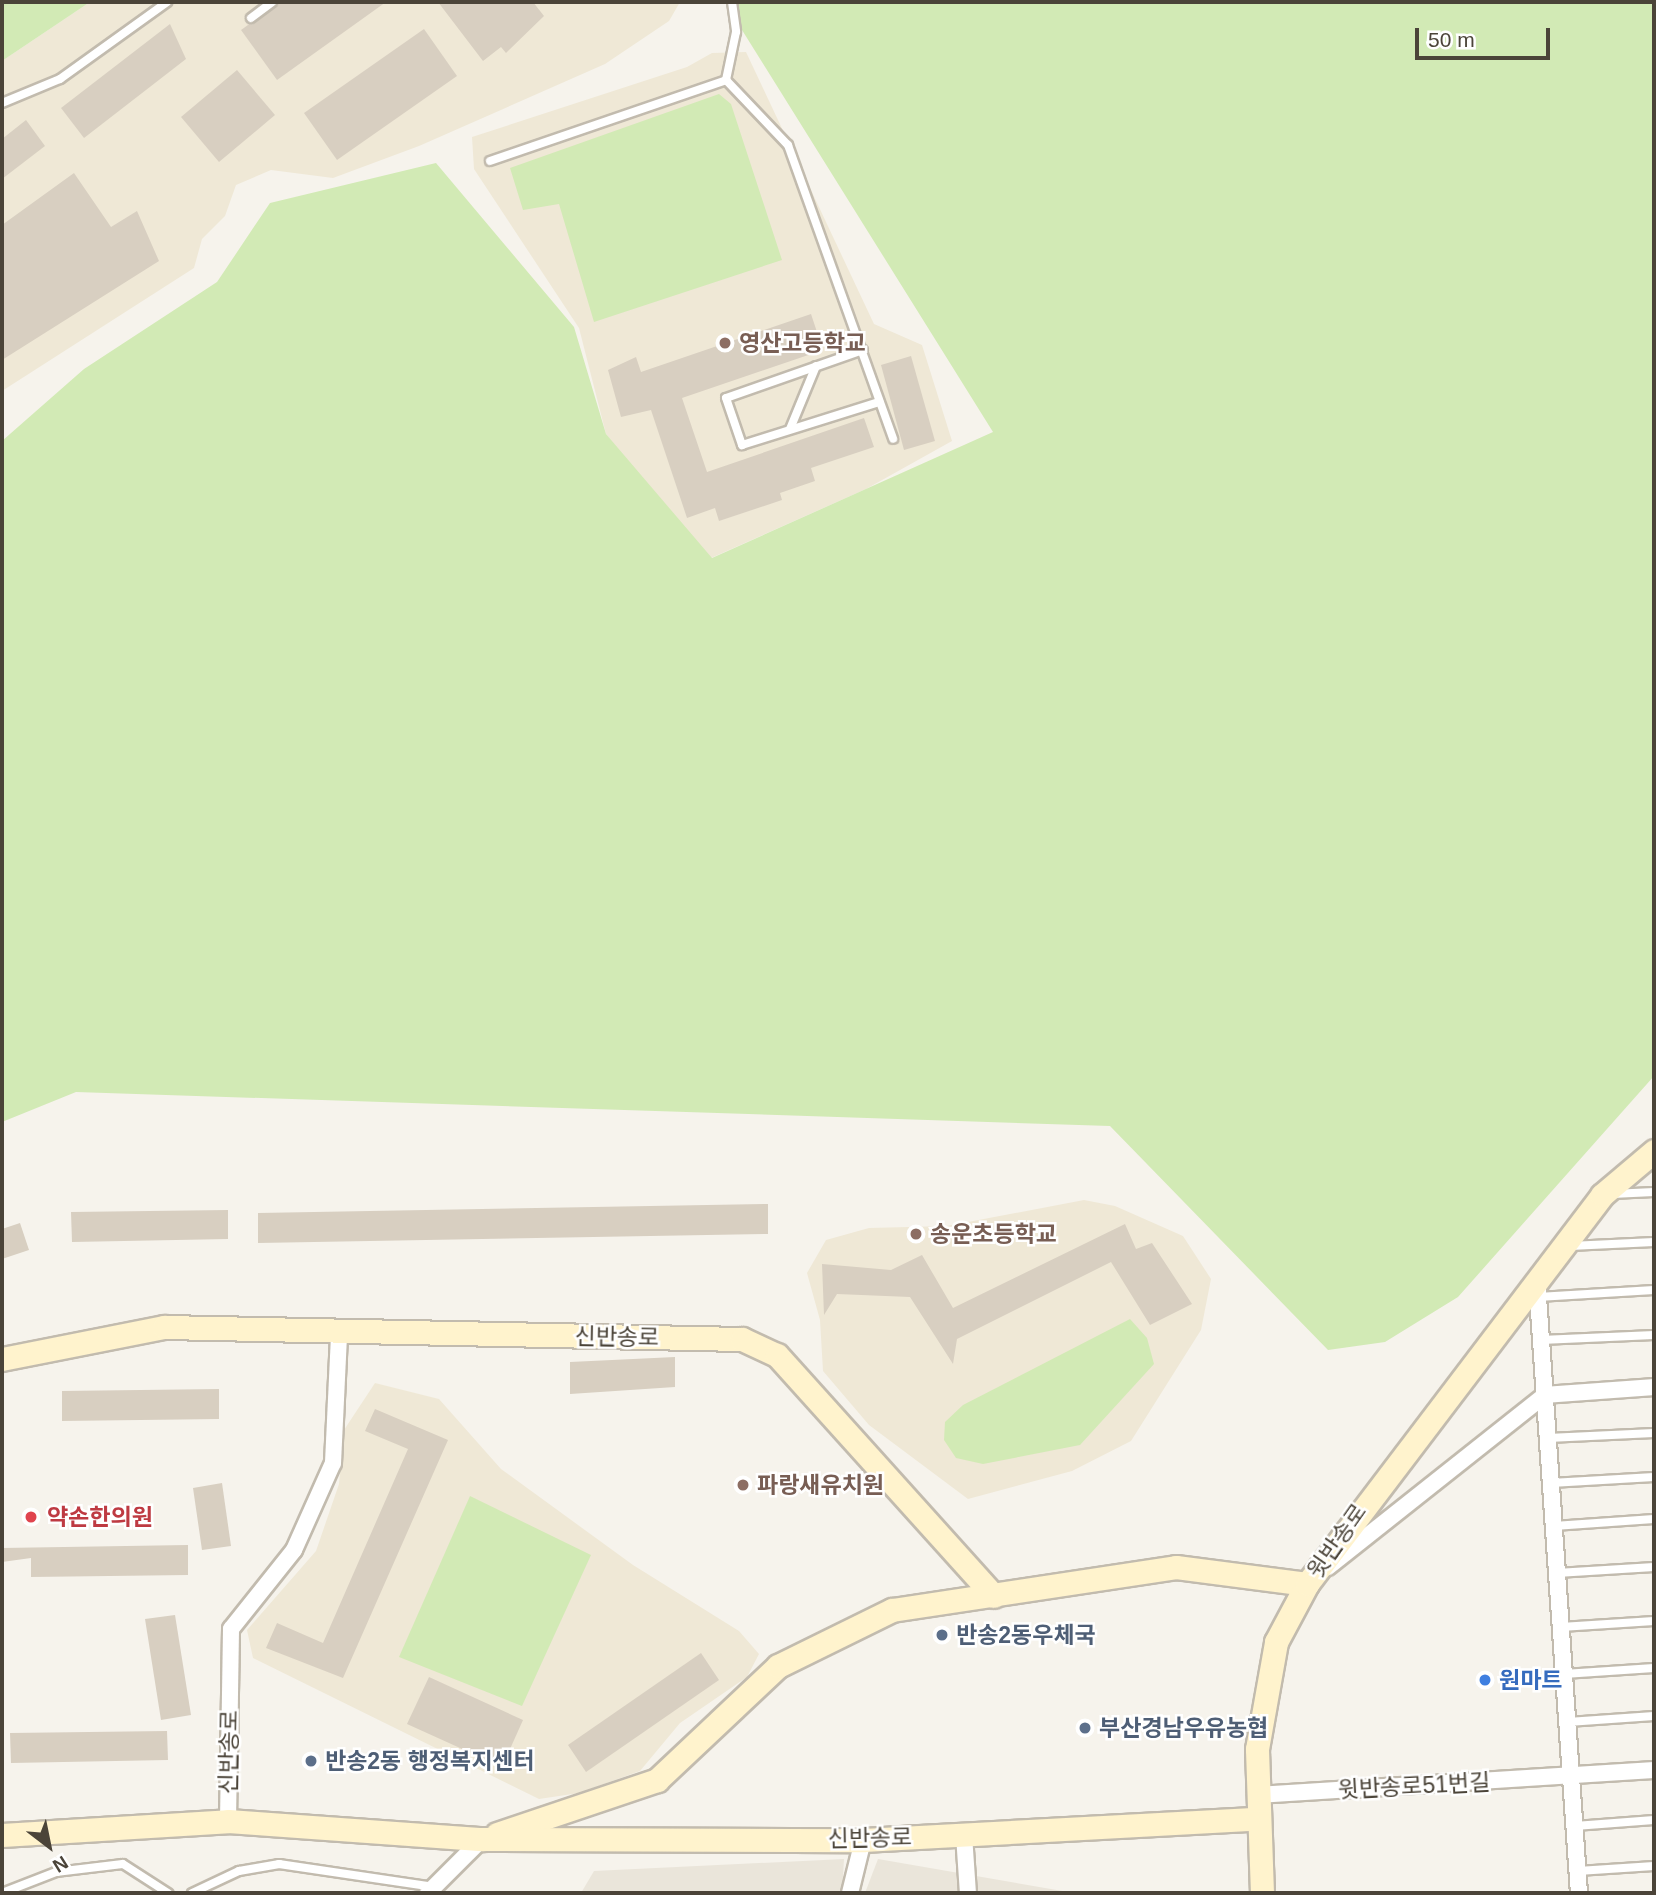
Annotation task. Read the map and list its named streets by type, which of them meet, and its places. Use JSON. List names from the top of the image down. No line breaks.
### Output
{"streets":{"main road":["신반송로","윗반송로"],"street":["윗반송로51번길"]},"crossings":[["신반송로","윗반송로"],["윗반송로","윗반송로51번길"]],"places":["영산고등학교","송운초등학교","파랑새유치원","약손한의원","반송2동우체국","원마트","부산경남우유농협","반송2동 행정복지센터"],"scale_bar":"50 m","north":"bottom right"}
